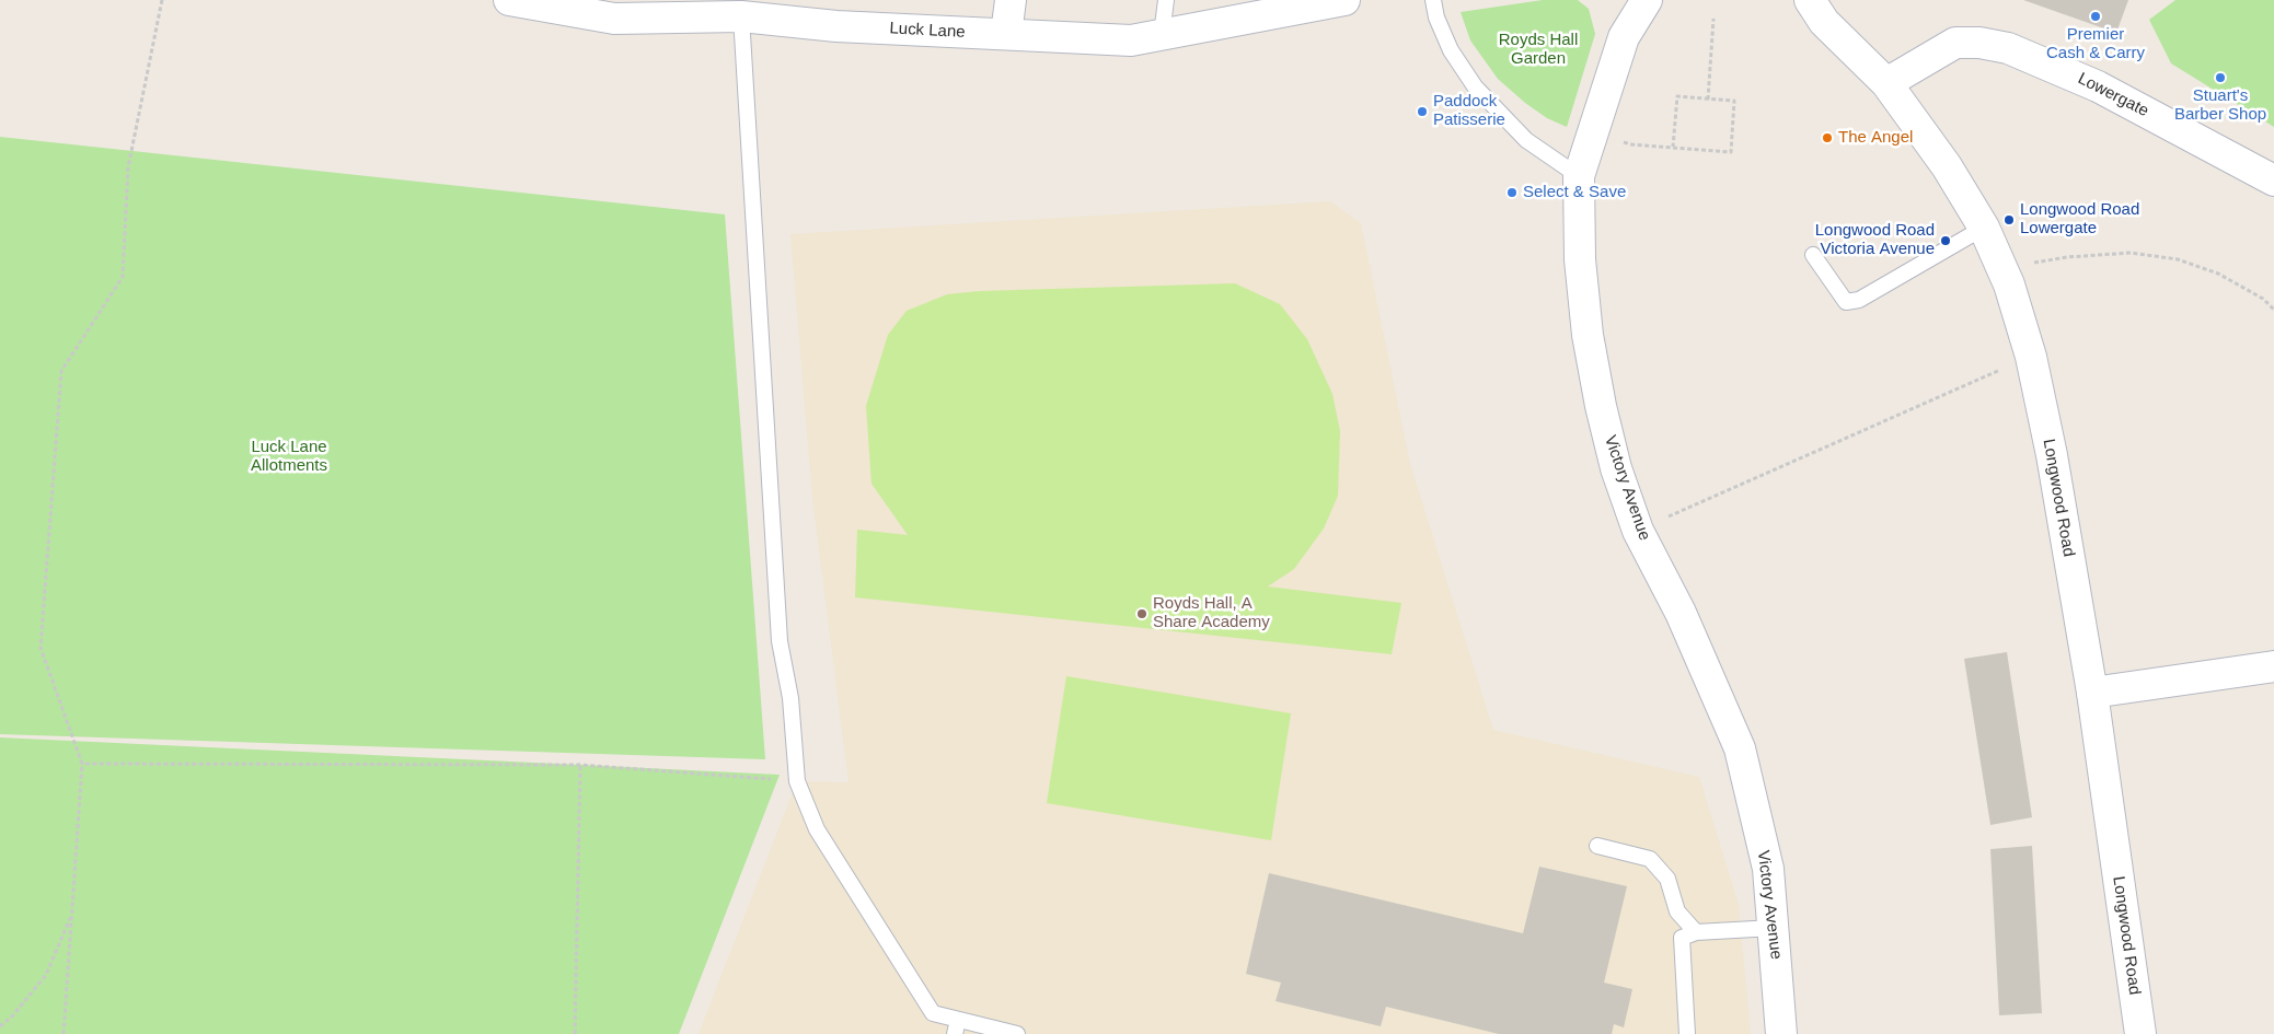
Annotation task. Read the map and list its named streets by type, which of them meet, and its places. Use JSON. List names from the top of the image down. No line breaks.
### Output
{"streets":{"street":["Luck Lane","Lowergate","Victory Avenue","Longwood Road"]},"crossings":[["Lowergate","Longwood Road"]],"parks":["Royds Hall Garden","Luck Lane Allotments"],"places":["Premier Cash & Carry","Stuart's Barber Shop","Paddock Patisserie","The Angel","Select & Save","Longwood Road Lowergate","Longwood Road Victoria Avenue","Royds Hall, A Share Academy"]}
